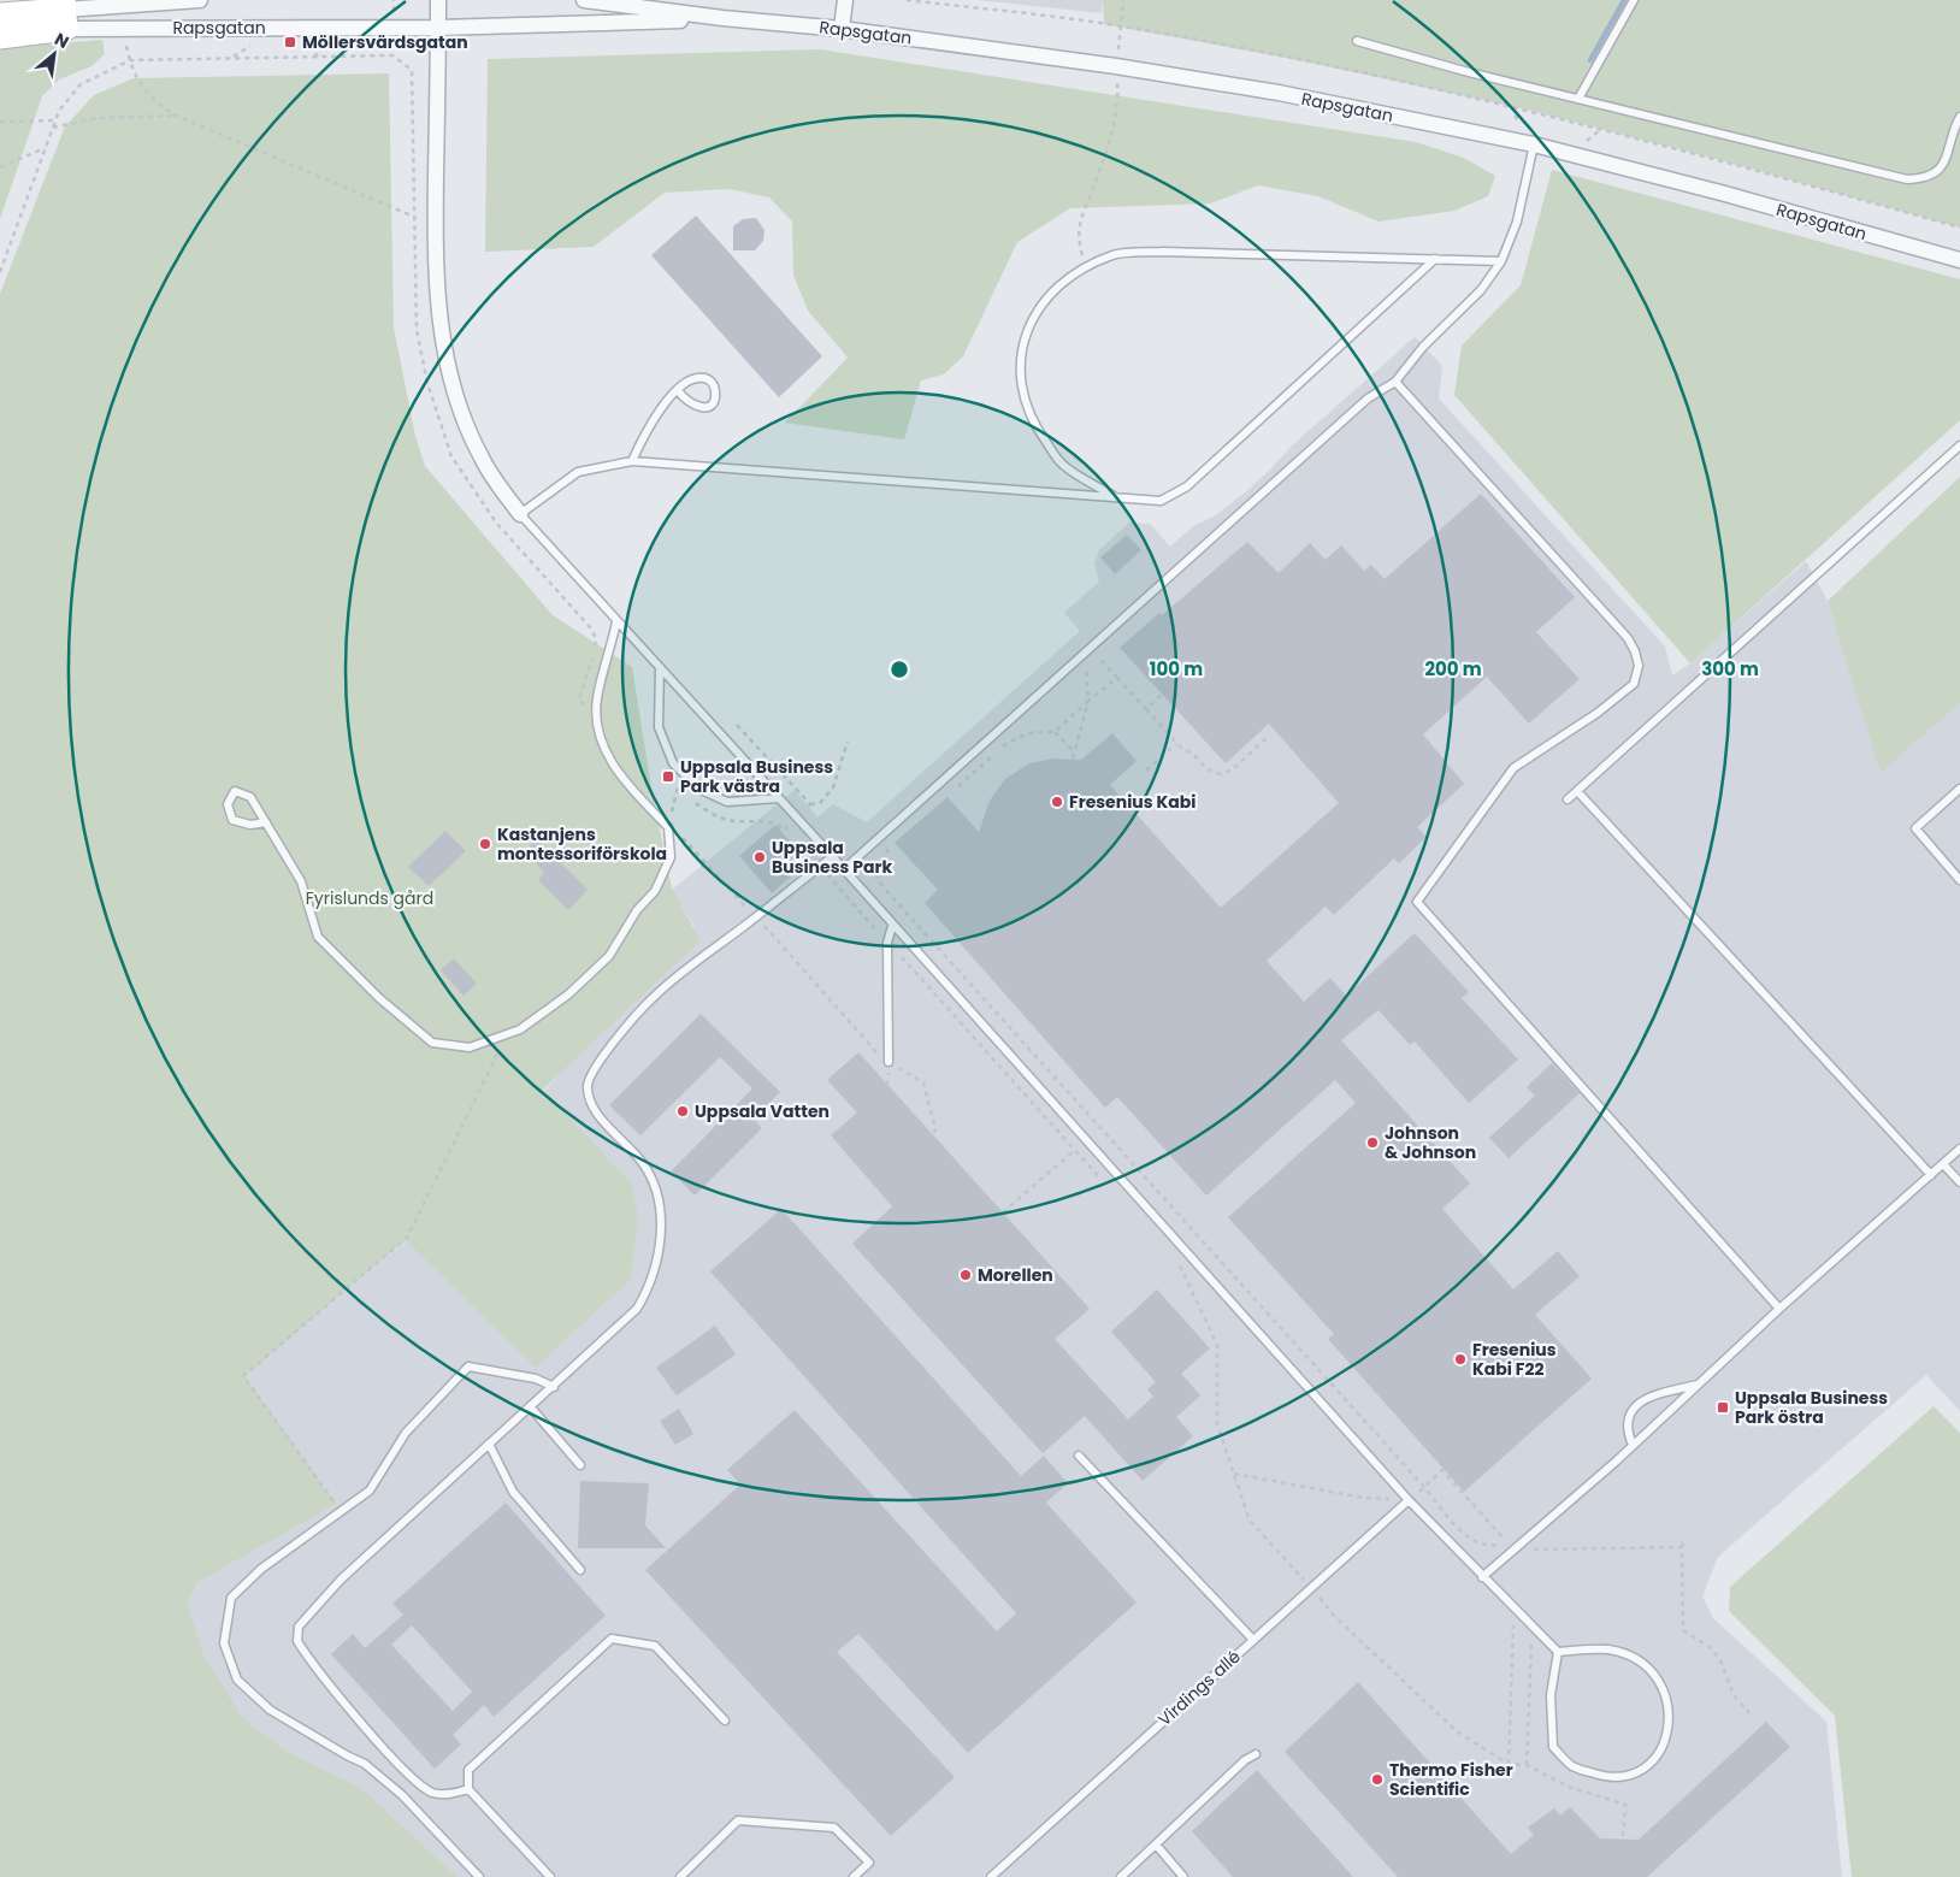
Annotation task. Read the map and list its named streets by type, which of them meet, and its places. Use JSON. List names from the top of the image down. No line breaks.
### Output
{"streets":{"street":["Rapsgatan"],"lane":["Virdings allé"]},"parks":["Fyrislunds gård"],"places":{"transit":["Möllersvärdsgatan","Uppsala Business Park västra","Uppsala Business Park östra"],"other":["Fresenius Kabi","Kastanjens montessoriförskola","Uppsala Business Park","Uppsala Vatten","Johnson & Johnson","Morellen","Fresenius Kabi F22","Thermo Fisher Scientific"]},"north":"top right","rings":["100 m","200 m","300 m"]}
